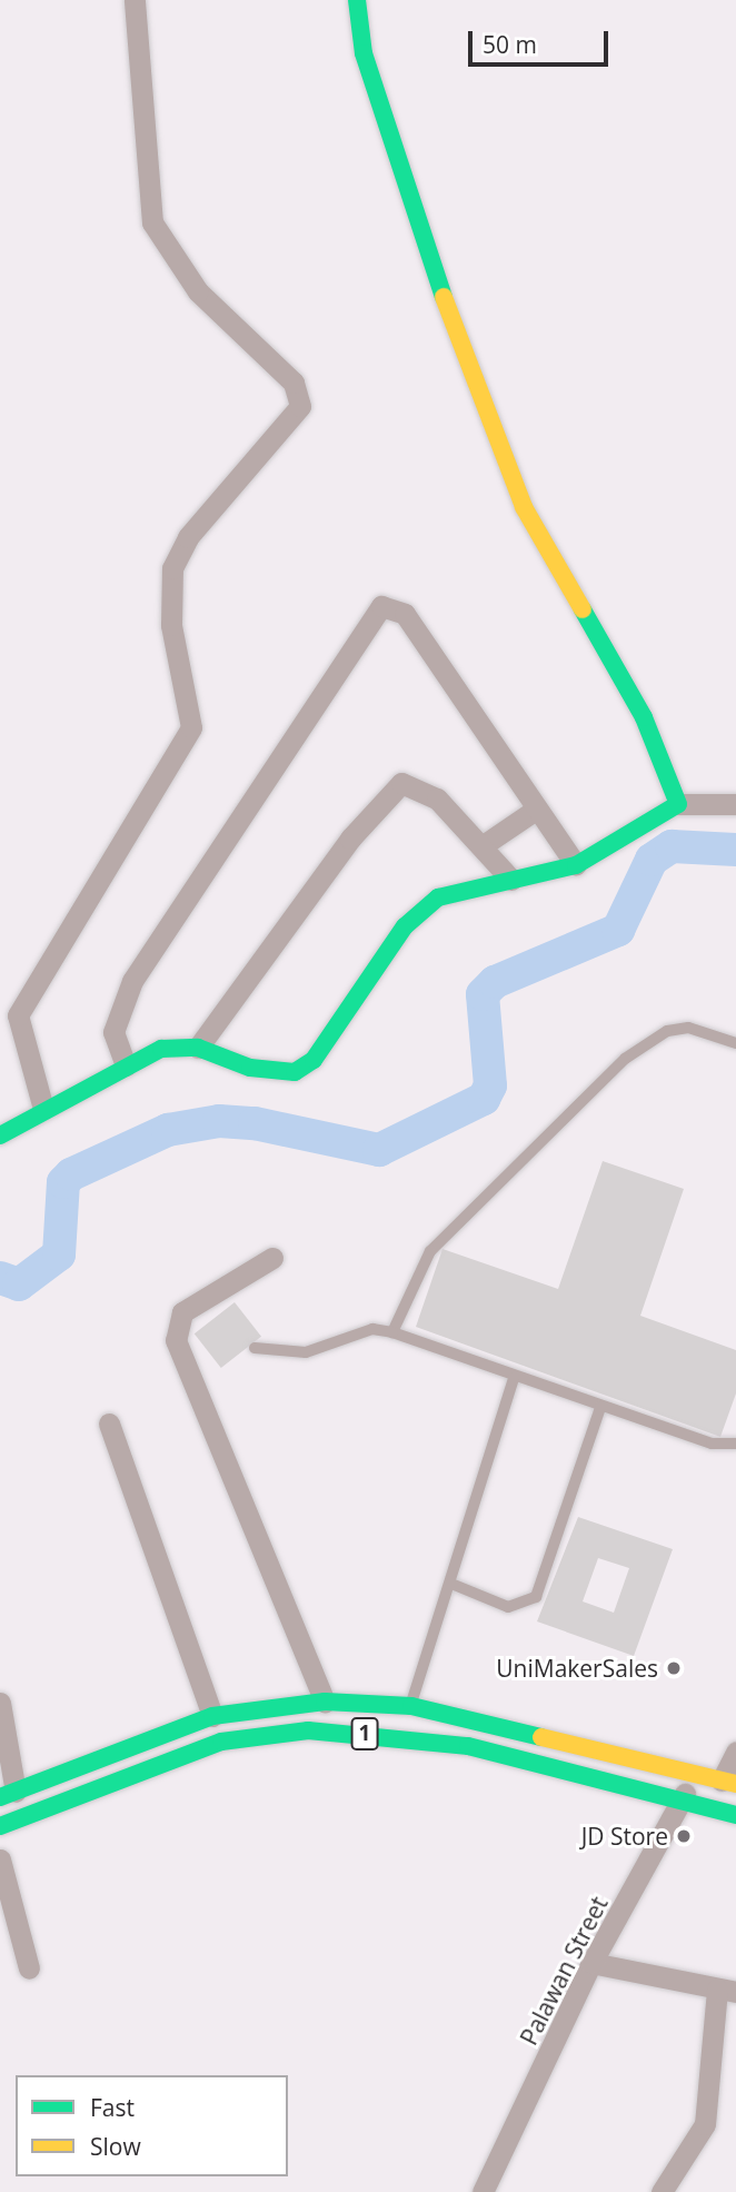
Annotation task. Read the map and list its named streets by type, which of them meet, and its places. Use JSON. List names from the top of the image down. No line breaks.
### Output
{"streets":{"main road":["1"],"street":["Palawan Street"]},"crossings":[["1","Palawan Street"]],"places":["UniMakerSales","JD Store"],"legend":["Fast","Slow"],"scale_bar":"50 m"}
